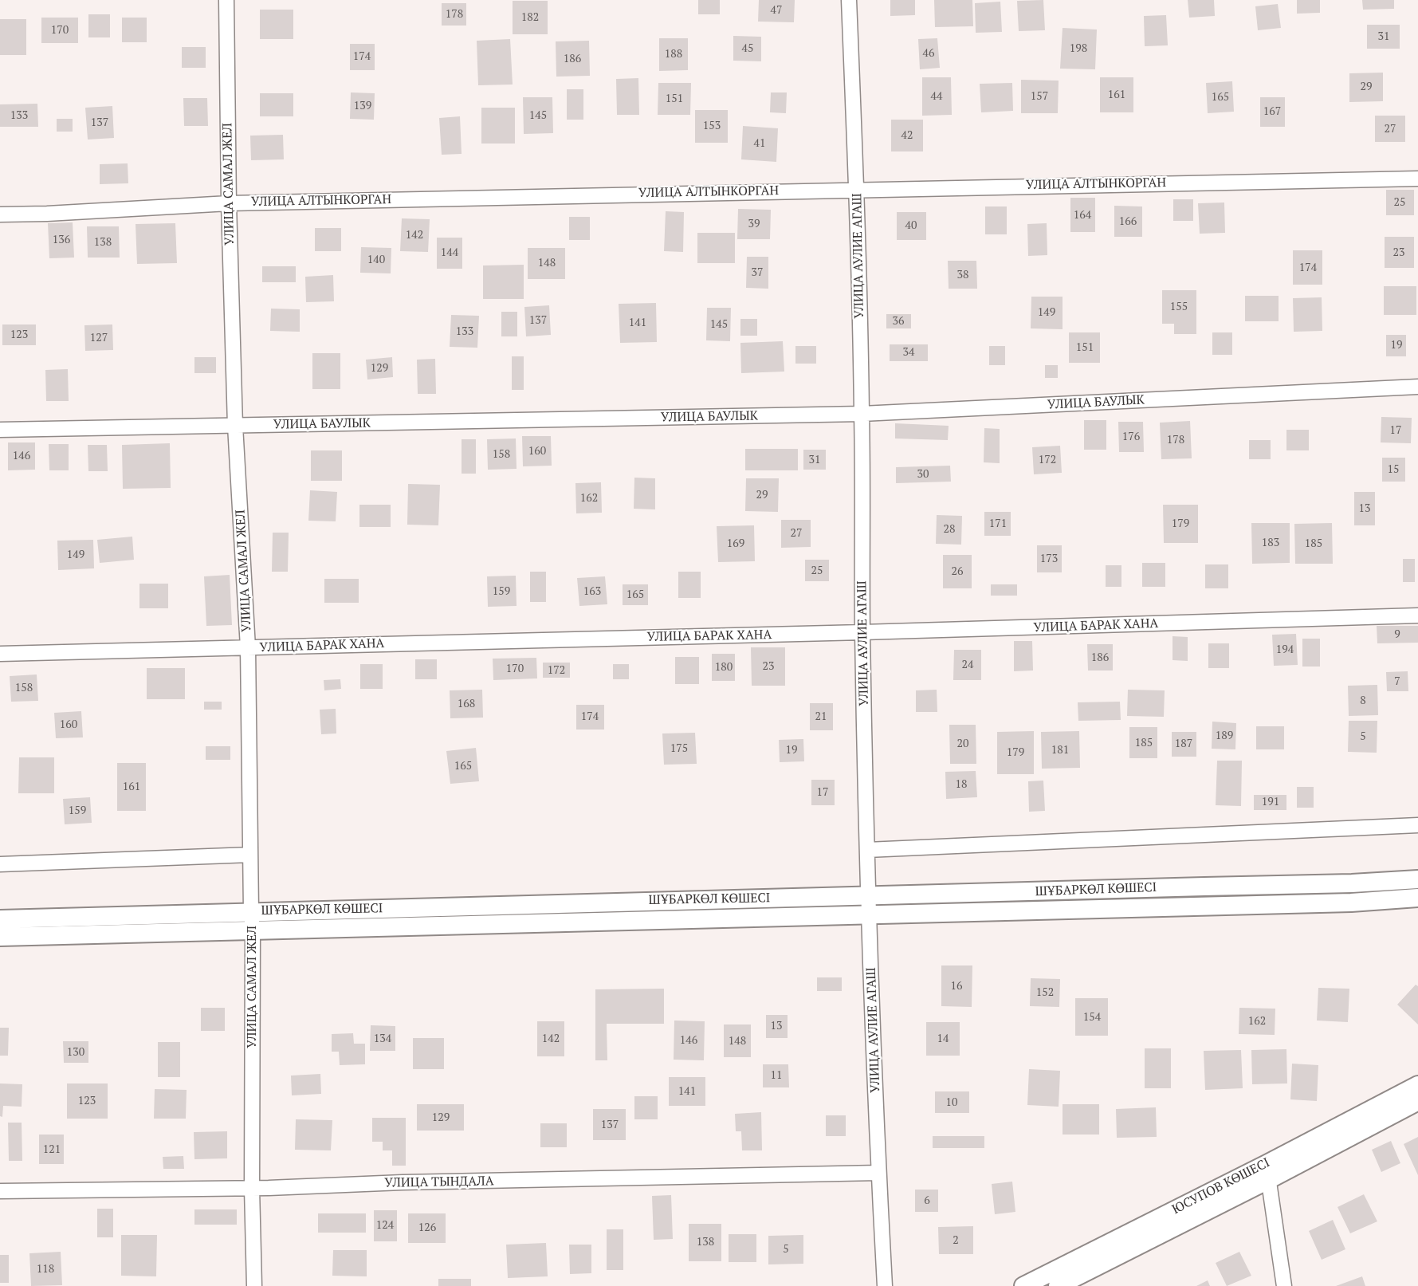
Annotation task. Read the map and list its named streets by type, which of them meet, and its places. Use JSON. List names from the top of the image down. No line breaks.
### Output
{"streets":{"street":["УЛИЦА САМАЛ ЖЕЛ","УЛИЦА АЛТЫНКОРГАН","УЛИЦА АУЛИЕ АГАШ","УЛИЦА БАУЛЫК","УЛИЦА БАРАК ХАНА","ШҰБАРКӨЛ КӨШЕСІ","УЛИЦА ТЫНДАЛА","ЮСУПОВ КӨШЕСІ"]},"crossings":[["УЛИЦА САМАЛ ЖЕЛ","УЛИЦА АЛТЫНКОРГАН"],["УЛИЦА САМАЛ ЖЕЛ","УЛИЦА БАУЛЫК"],["УЛИЦА САМАЛ ЖЕЛ","УЛИЦА БАРАК ХАНА"],["УЛИЦА САМАЛ ЖЕЛ","ШҰБАРКӨЛ КӨШЕСІ"],["УЛИЦА САМАЛ ЖЕЛ","УЛИЦА ТЫНДАЛА"],["УЛИЦА АЛТЫНКОРГАН","УЛИЦА АУЛИЕ АГАШ"],["УЛИЦА АУЛИЕ АГАШ","УЛИЦА БАУЛЫК"],["УЛИЦА АУЛИЕ АГАШ","УЛИЦА БАРАК ХАНА"],["УЛИЦА АУЛИЕ АГАШ","ШҰБАРКӨЛ КӨШЕСІ"],["УЛИЦА АУЛИЕ АГАШ","УЛИЦА ТЫНДАЛА"]],"house_numbers":["47","178","182","170","31","45","198","46","188","174","186","29","161","44","157","165","151","139","167","133","145","137","153","27","42","41","25","164","166","39","40","142","136","138","144","23","140","148","174","37","38","155","149","137","36","141","145","133","123","127","19","151","34","129","17","176","178","160","158","146","31","172","15","30","29","162","13","171","179","28","27","183","169","185","149","173","25","26","159","163","165","9","194","186","24","23","180","170","172","7","158","8","168","174","21","160","189","5","185","20","187","175","19","181","179","165","18","161","17","191","159","16","152","154","162","13","134","142","14","146","148","130","11","141","123","10","129","137","121","6","124","126","2","138","5","118"]}
